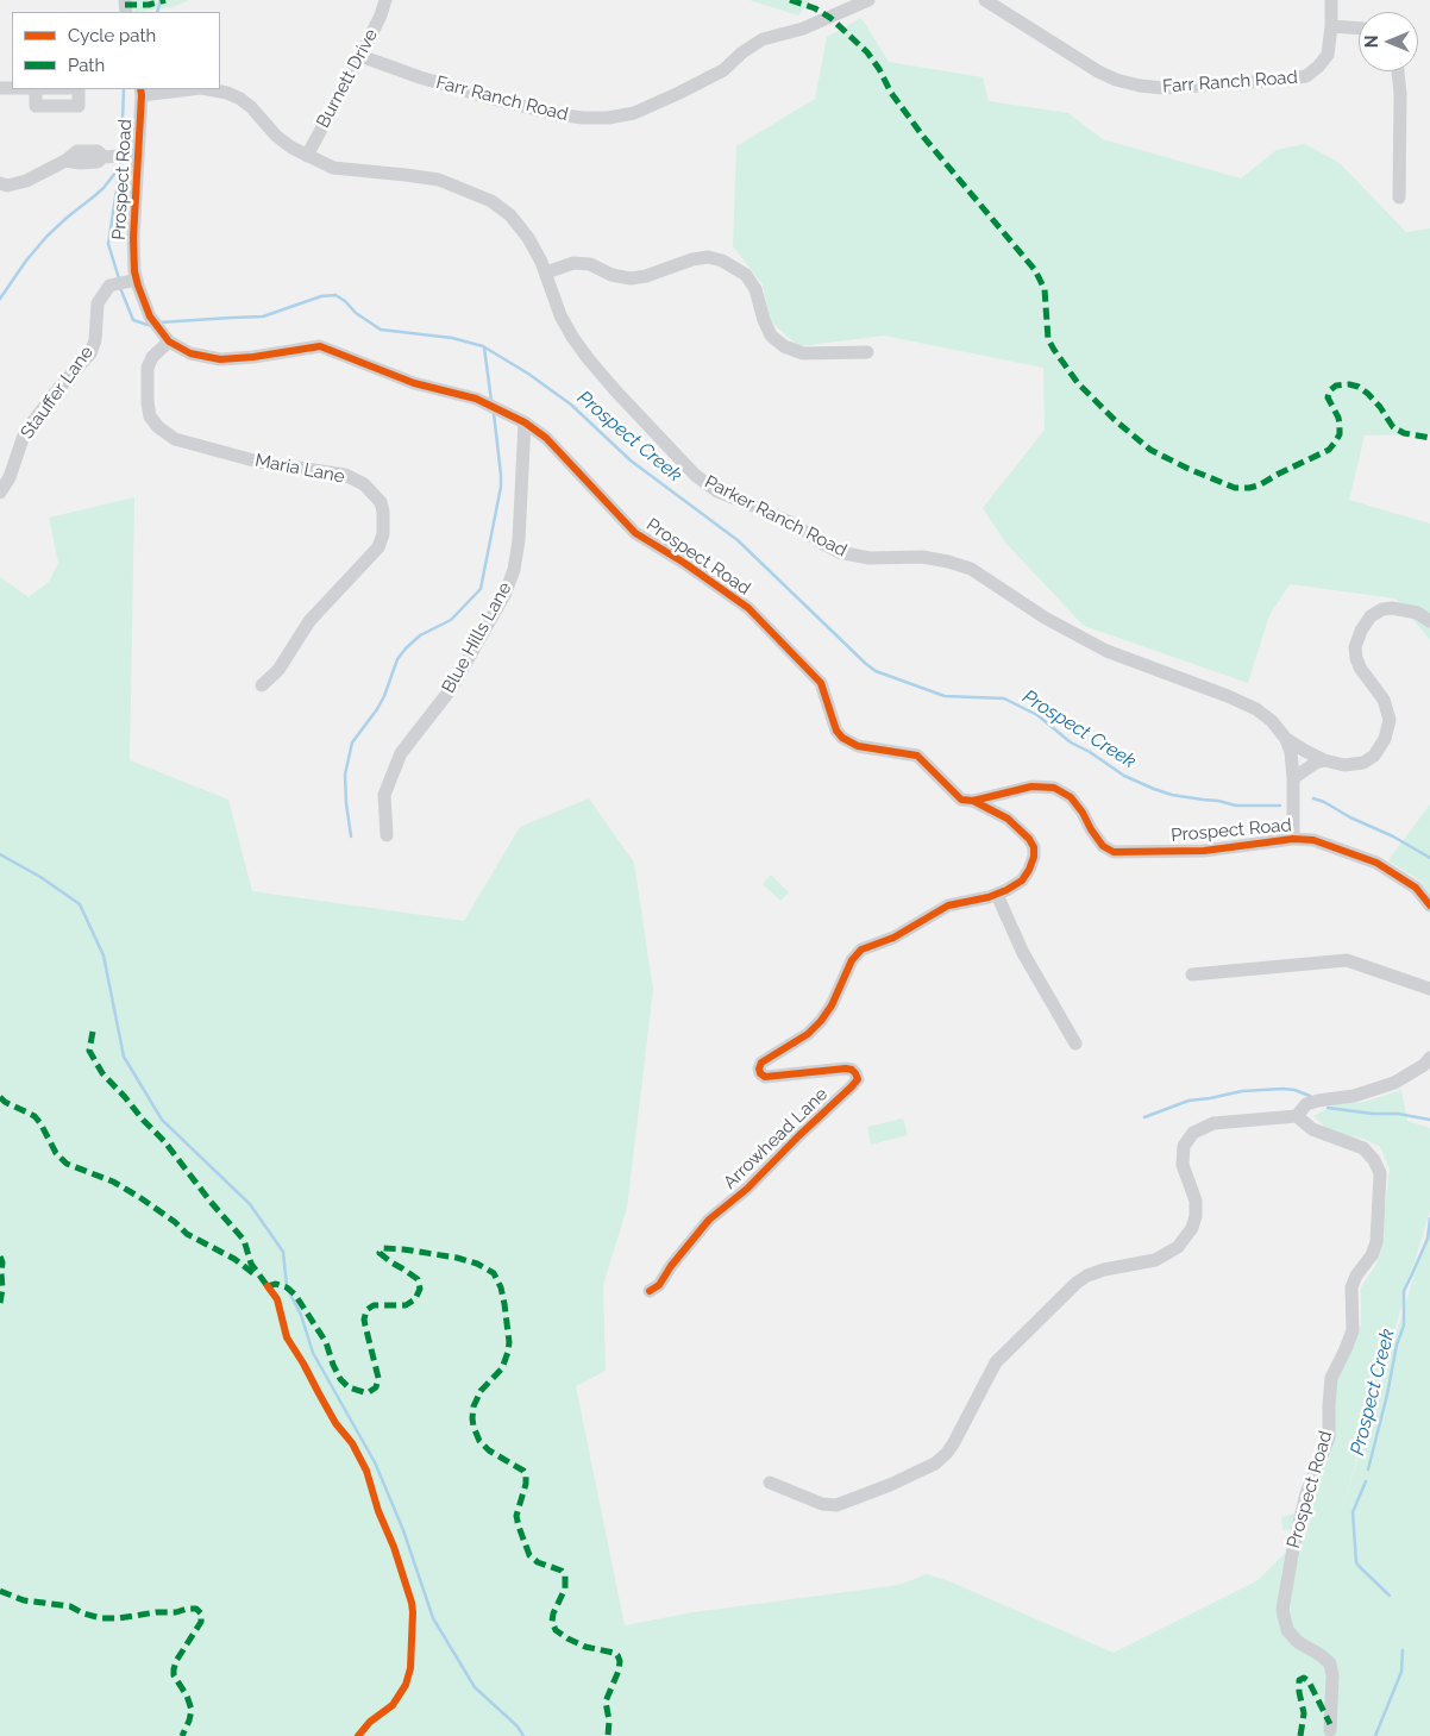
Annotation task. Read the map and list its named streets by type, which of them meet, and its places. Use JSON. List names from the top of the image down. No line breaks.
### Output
{"streets":{"street":["Burnett Drive","Farr Ranch Road","Prospect Road","Stauffer Lane","Maria Lane","Parker Ranch Road","Blue Hills Lane","Arrowhead Lane"]},"crossings":[["Burnett Drive","Farr Ranch Road"],["Burnett Drive","Parker Ranch Road"],["Prospect Road","Stauffer Lane"],["Prospect Road","Maria Lane"],["Prospect Road","Parker Ranch Road"],["Prospect Road","Blue Hills Lane"],["Prospect Road","Arrowhead Lane"]],"water":["Prospect Creek"],"legend":["Cycle path","Path"],"north":"left"}
